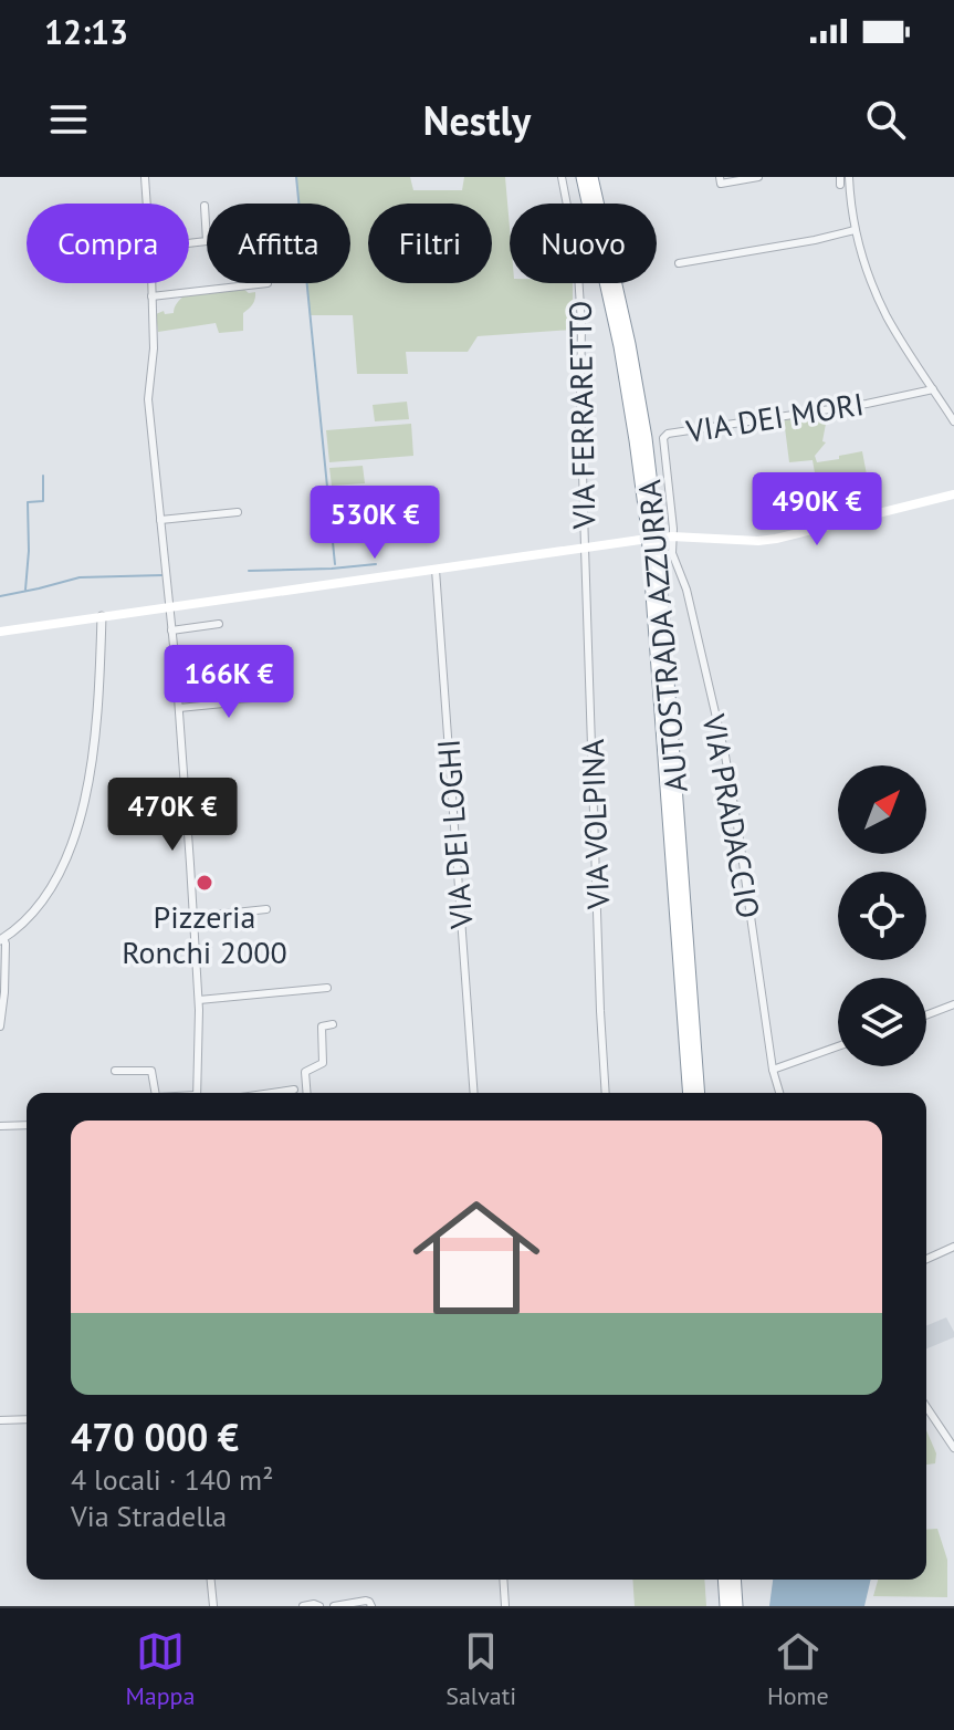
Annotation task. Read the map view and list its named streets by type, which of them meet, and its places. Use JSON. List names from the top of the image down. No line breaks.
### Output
{"streets":{"highway":["AUTOSTRADA AZZURRA"],"street":["VIA FERRARETTO","VIA DEI MORI","VIA PRADACCIO","VIA VOLPINA","VIA DEI LOGHI"]},"crossings":[["VIA FERRARETTO","VIA VOLPINA"],["VIA DEI MORI","VIA PRADACCIO"]],"places":["Pizzeria Ronchi 2000"],"north":"top right","page":{"status":"12:13","header":"Nestly","chip":["Compra","Affitta","Filtri","Nuovo"],"price":["490K €","530K €","166K €","470K €"],"list":[{"name":"470 000 €","note":"4 locali · 140 m² · Via Stradella"}],"tabs":["Mappa","Salvati","Home"]}}
